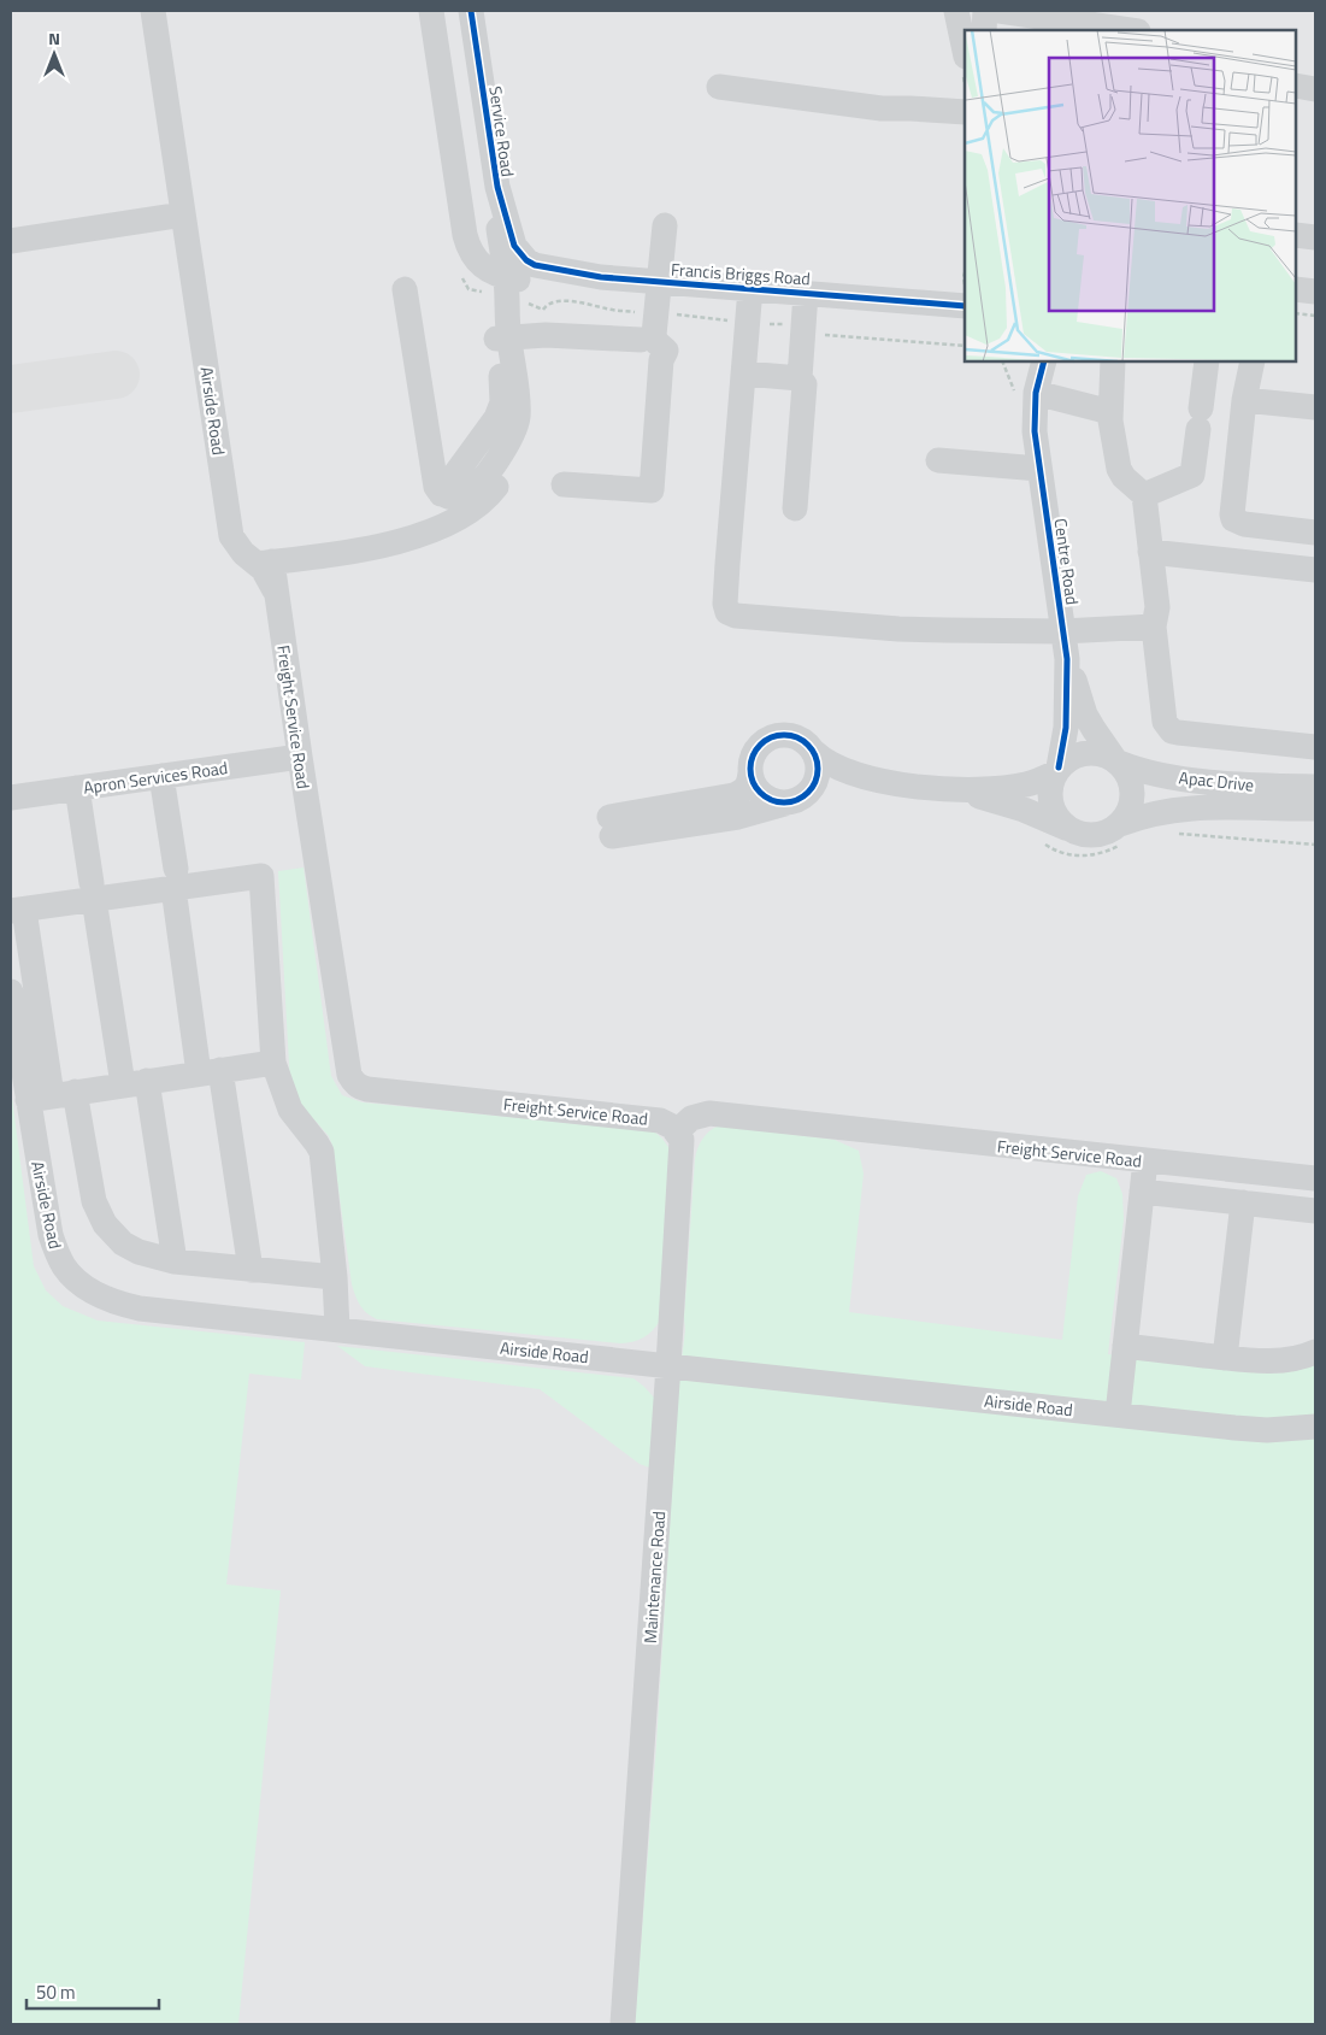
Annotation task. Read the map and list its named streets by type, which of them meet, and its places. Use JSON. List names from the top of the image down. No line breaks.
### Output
{"streets":{"street":["Service Road","Francis Briggs Road","Airside Road","Centre Road","Freight Service Road","Apron Services Road","Apac Drive","Maintenance Road"]},"crossings":[["Service Road","Francis Briggs Road"],["Airside Road","Freight Service Road"],["Airside Road","Maintenance Road"],["Centre Road","Apac Drive"],["Freight Service Road","Apron Services Road"],["Freight Service Road","Maintenance Road"]],"scale_bar":"50 m","north":"top"}
